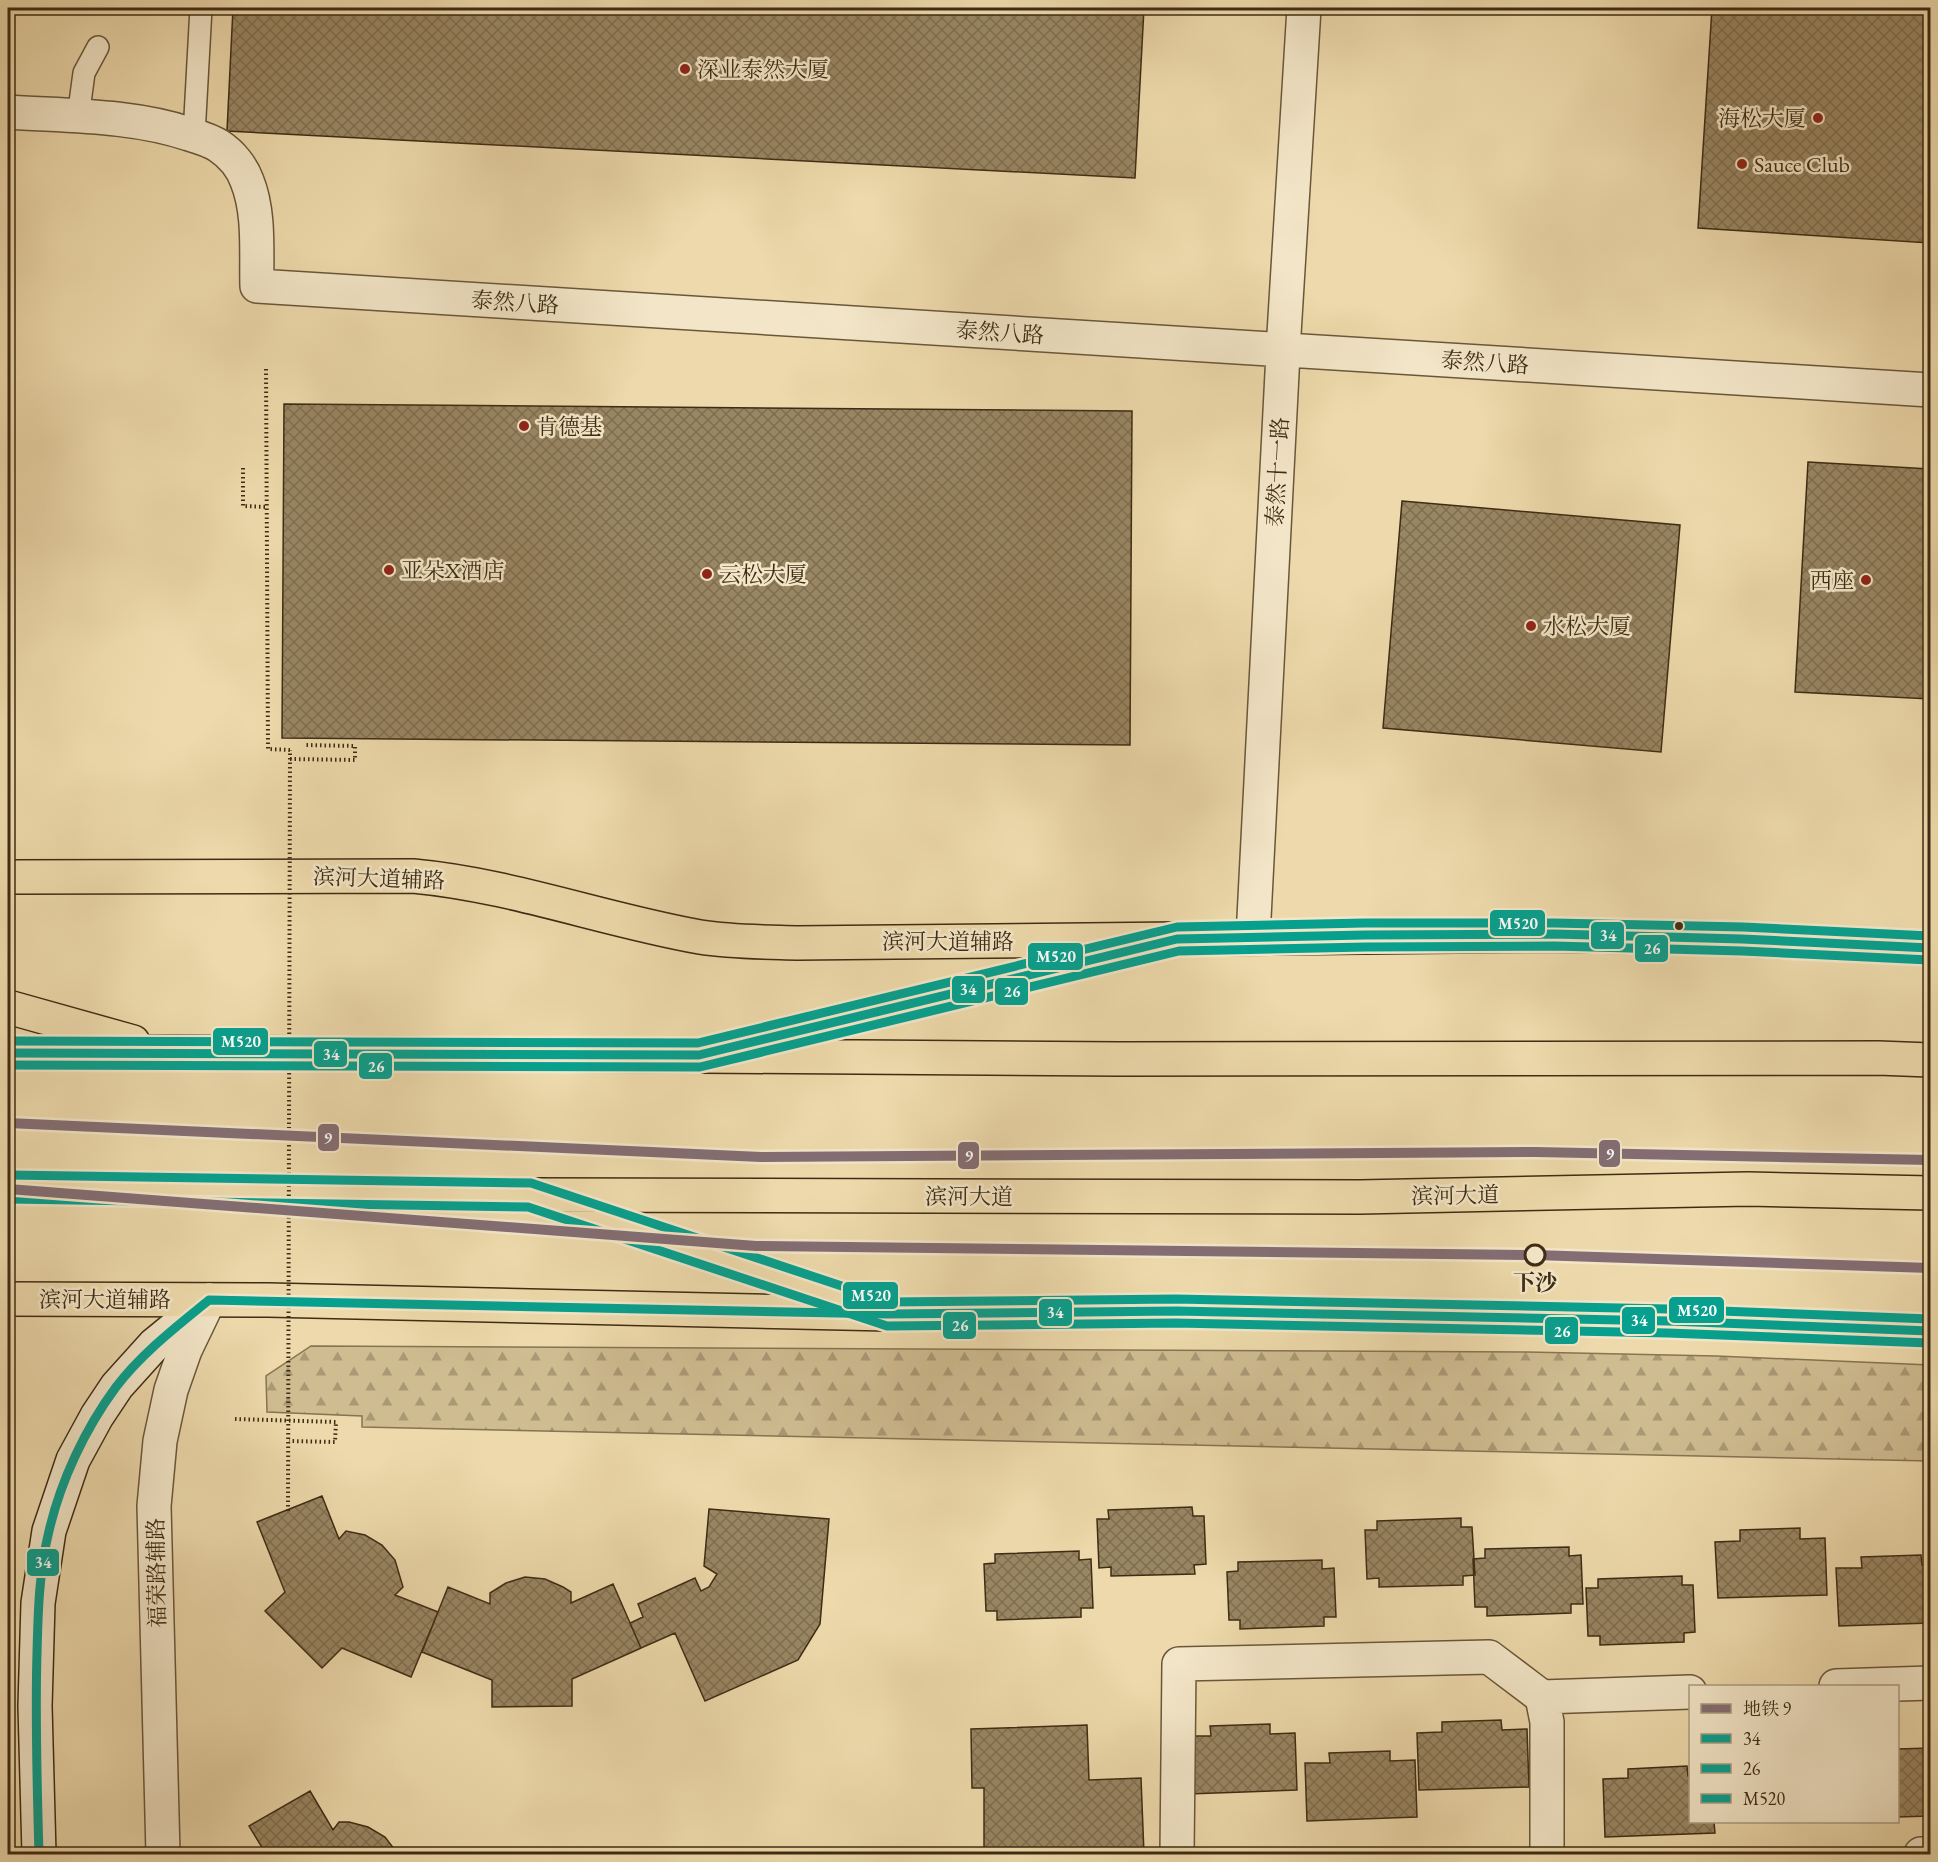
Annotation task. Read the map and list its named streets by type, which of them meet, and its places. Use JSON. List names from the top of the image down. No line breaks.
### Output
{"streets":{"main road":["滨河大道辅路","滨河大道"],"street":["泰然八路","泰然十一路","福荣路辅路"]},"crossings":[["泰然八路","泰然十一路"],["泰然十一路","滨河大道辅路"],["滨河大道辅路","福荣路辅路"]],"places":["深业泰然大厦","海松大厦","Sauce Club","肯德基","亚朵X酒店","云松大厦","西座","水松大厦","下沙"],"lines":["transit line M520","transit line 34","transit line 26","metro line 9"],"legend":["地铁 9","34","26","M520"]}
